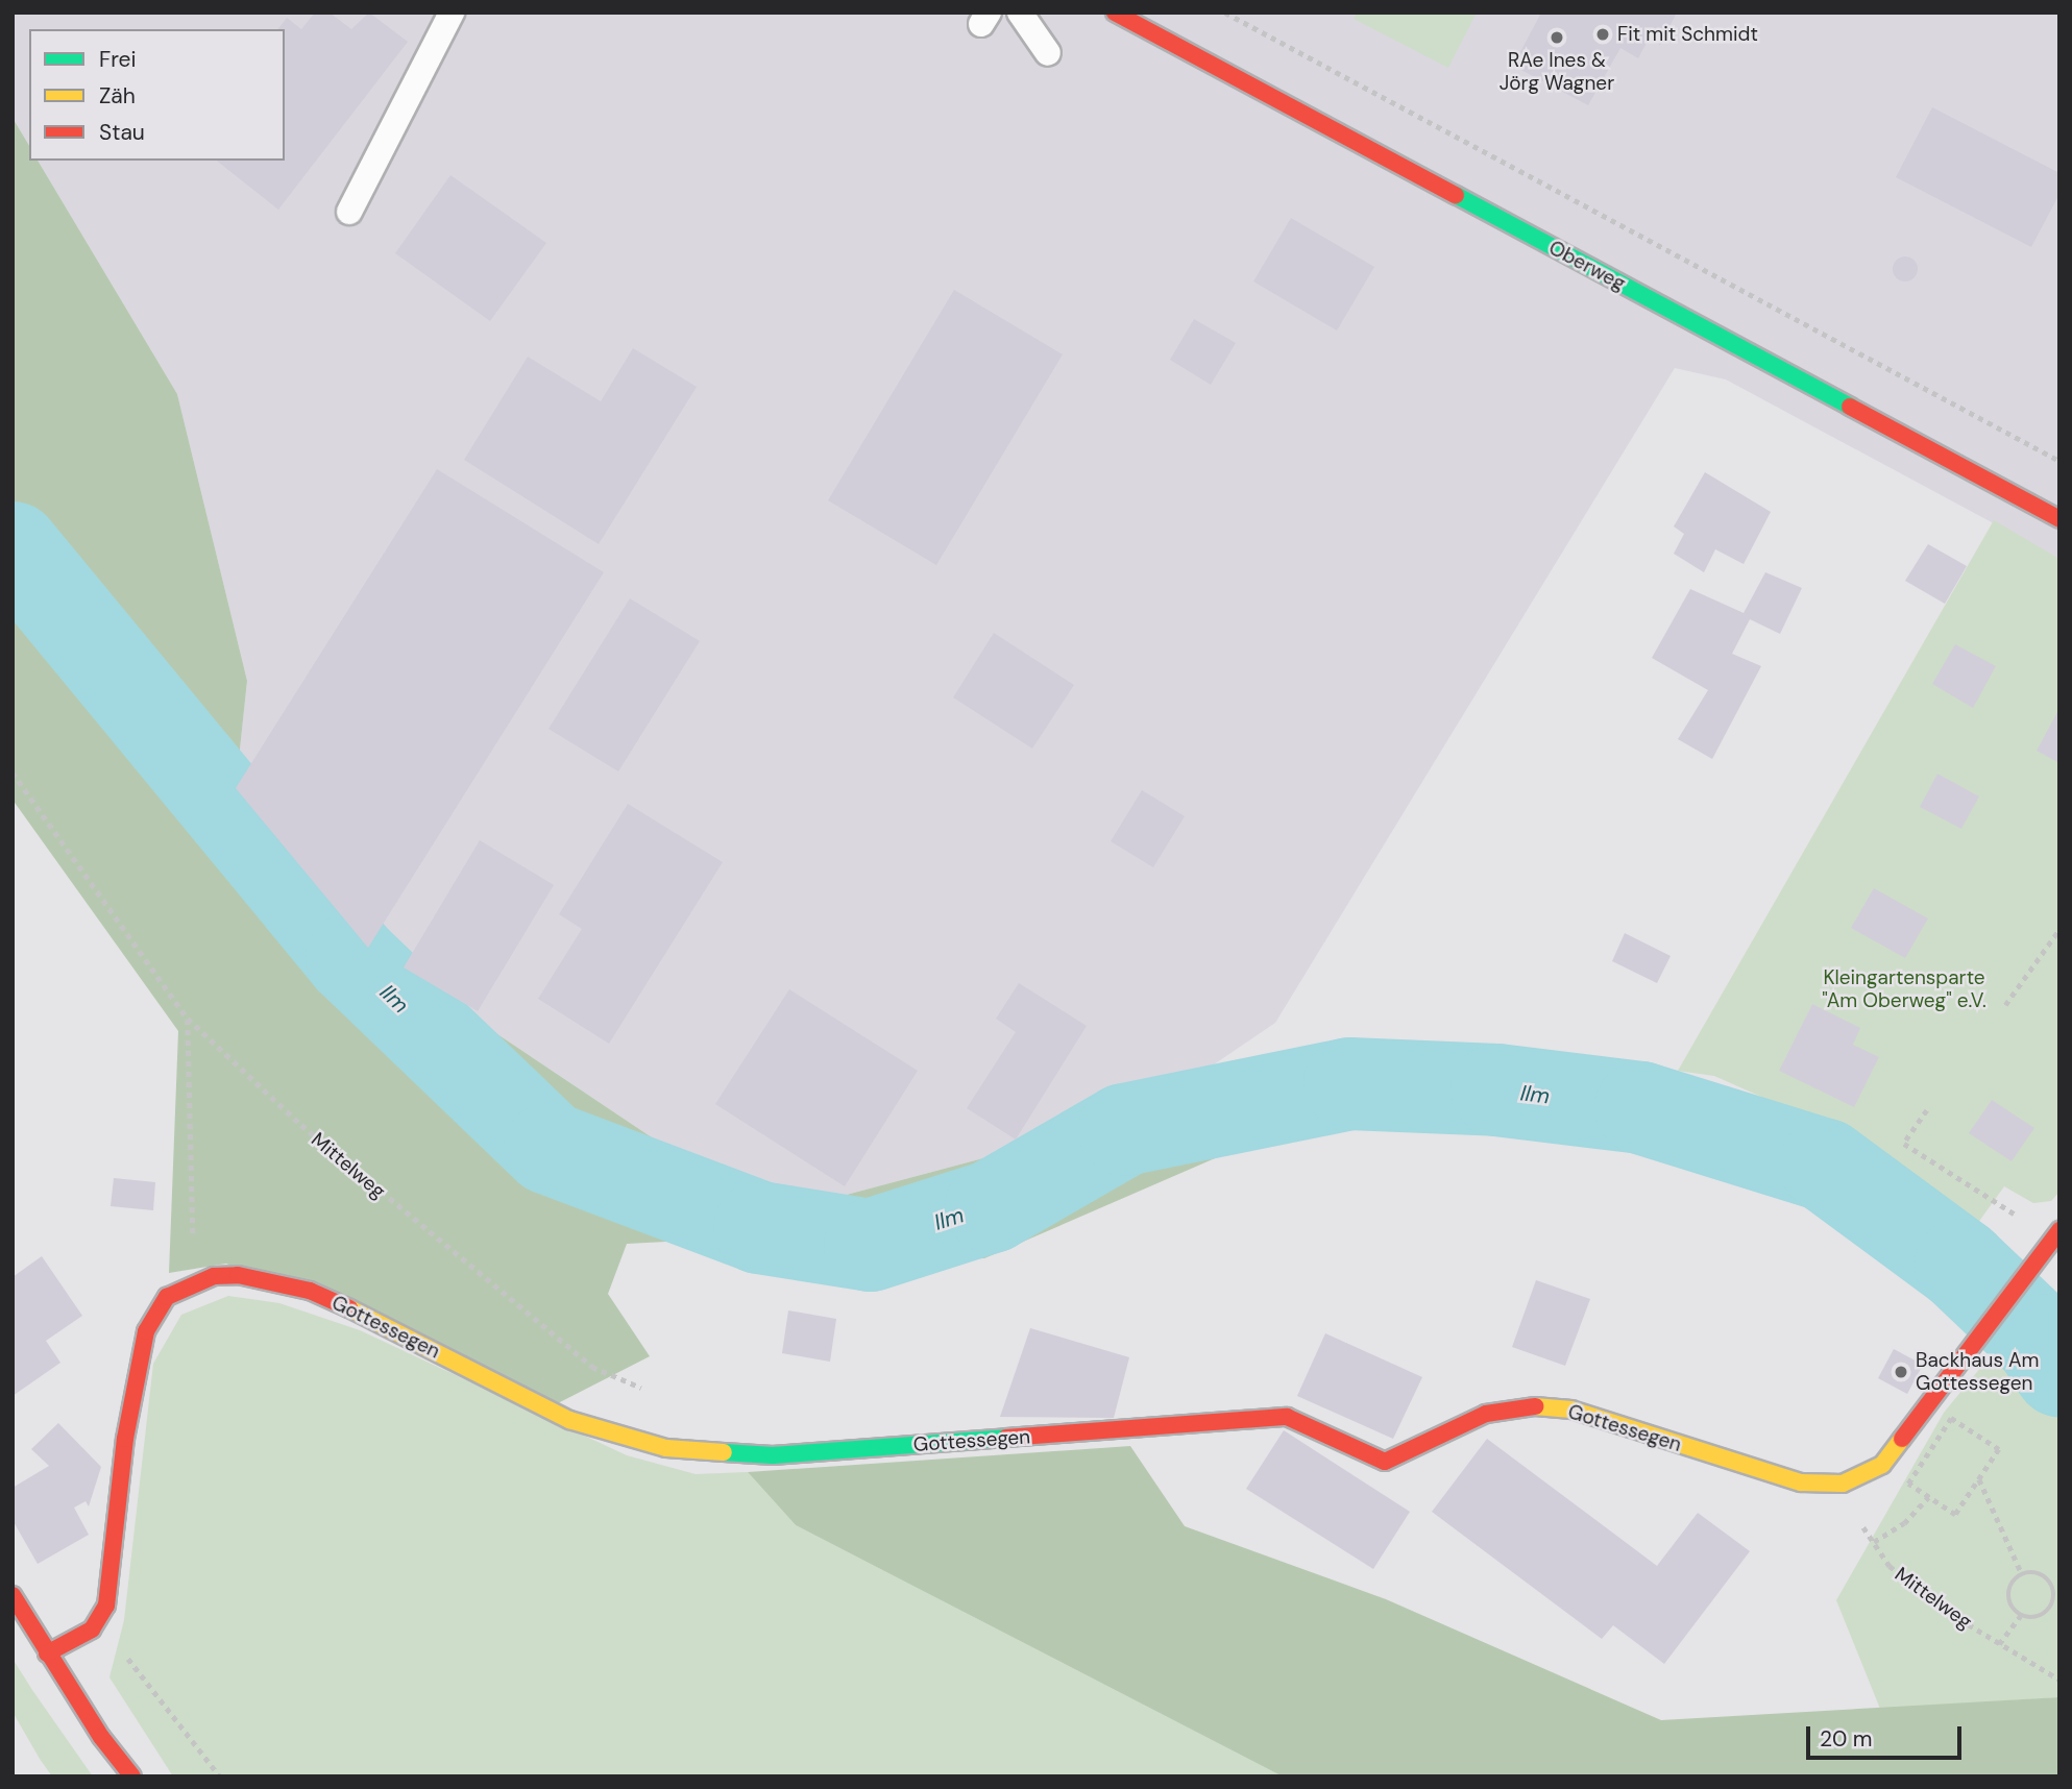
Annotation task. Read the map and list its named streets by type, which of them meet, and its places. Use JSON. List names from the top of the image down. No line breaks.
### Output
{"streets":{"street":["Oberweg","Gottessegen"],"path":["Mittelweg"]},"crossings":[["Mittelweg","Gottessegen"]],"water":["Ilm"],"parks":["Kleingartensparte \"Am Oberweg\" e.V."],"places":["Fit mit Schmidt","RAe Ines & Jörg Wagner","Backhaus Am Gottessegen"],"legend":["Frei","Zäh","Stau"],"scale_bar":"20 m"}
